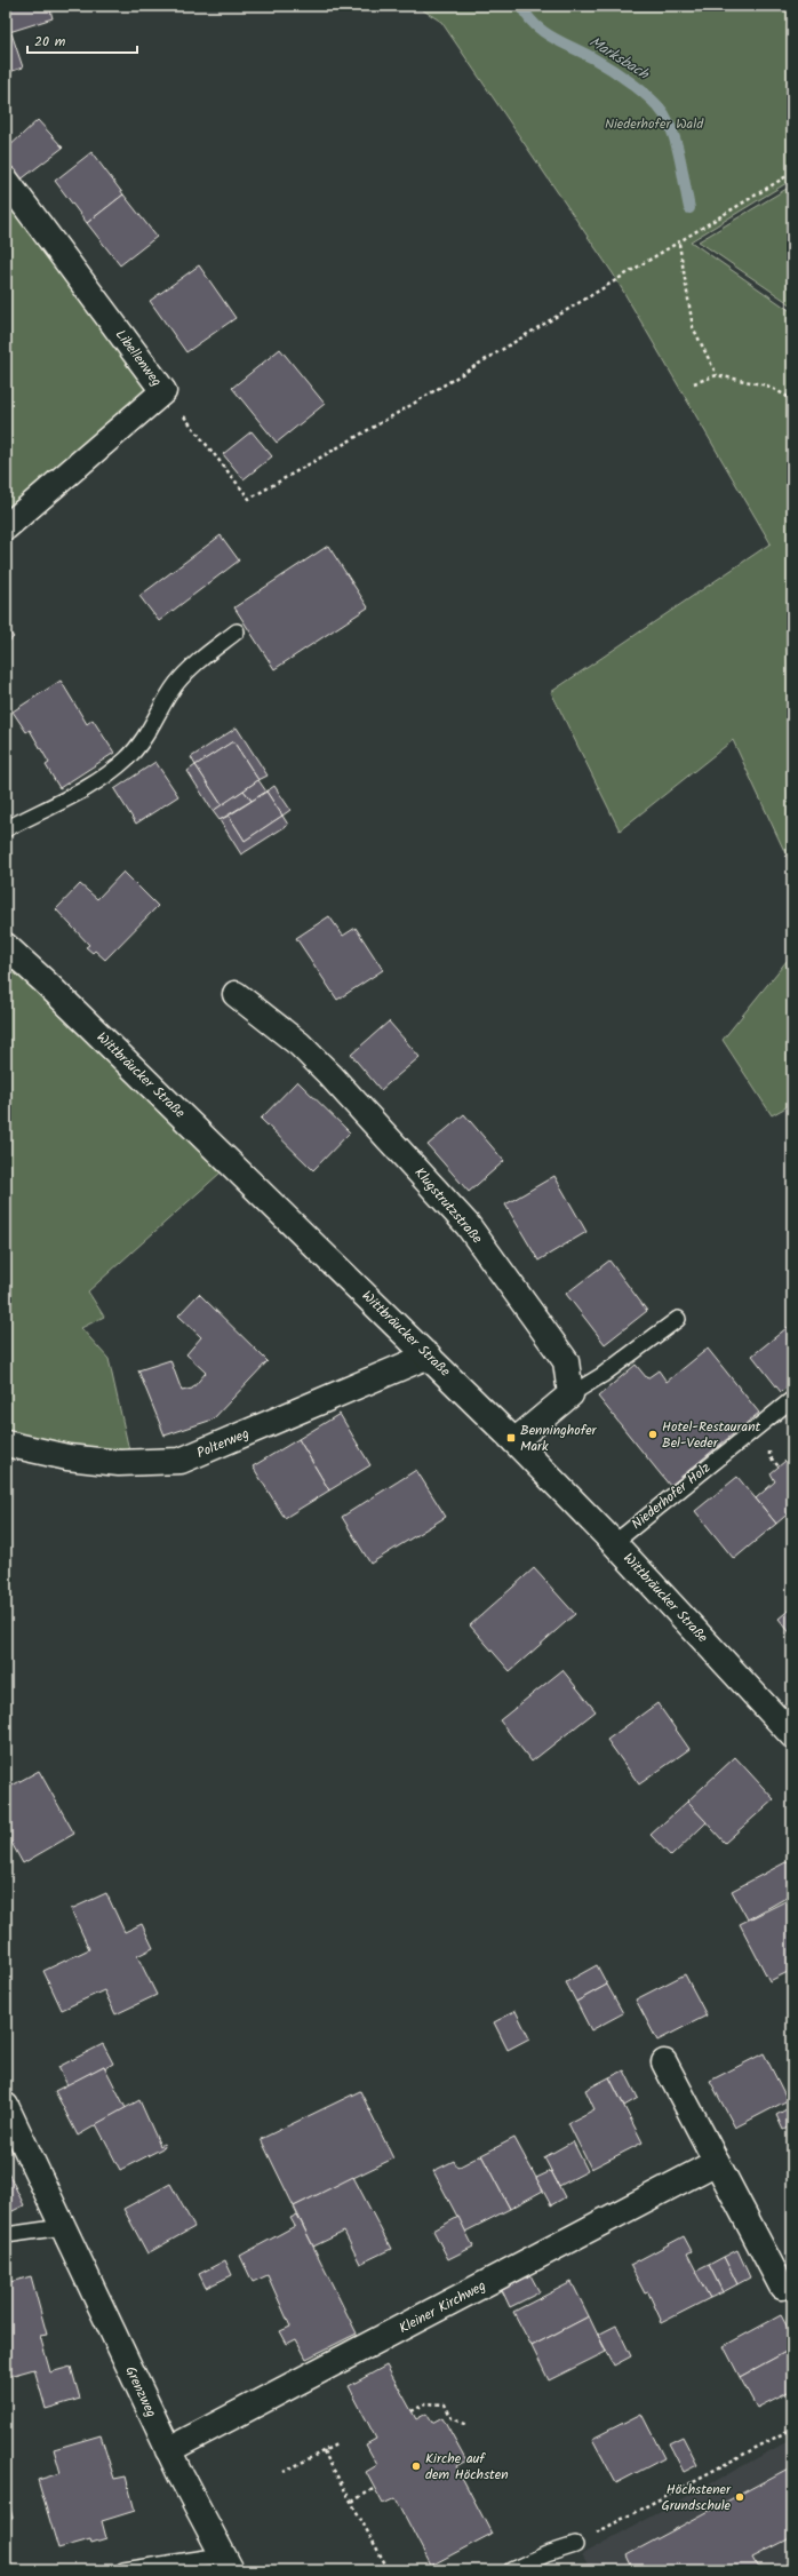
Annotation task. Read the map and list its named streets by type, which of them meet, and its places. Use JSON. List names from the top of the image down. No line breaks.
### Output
{"streets":{"street":["Libellenweg","Wittbräucker Straße","Klugstrutzstraße","Polterweg","Kleiner Kirchweg","Grenzweg"],"lane":["Niederhofer Holz"]},"crossings":[["Wittbräucker Straße","Polterweg"],["Wittbräucker Straße","Niederhofer Holz"],["Kleiner Kirchweg","Grenzweg"]],"water":["Marksbach"],"parks":["Niederhofer Wald"],"places":{"other":["Hotel-Restaurant Bel-Veder","Kirche auf dem Höchsten","Höchstener Grundschule"],"transit":["Benninghofer Mark"]},"scale_bar":"20 m"}
